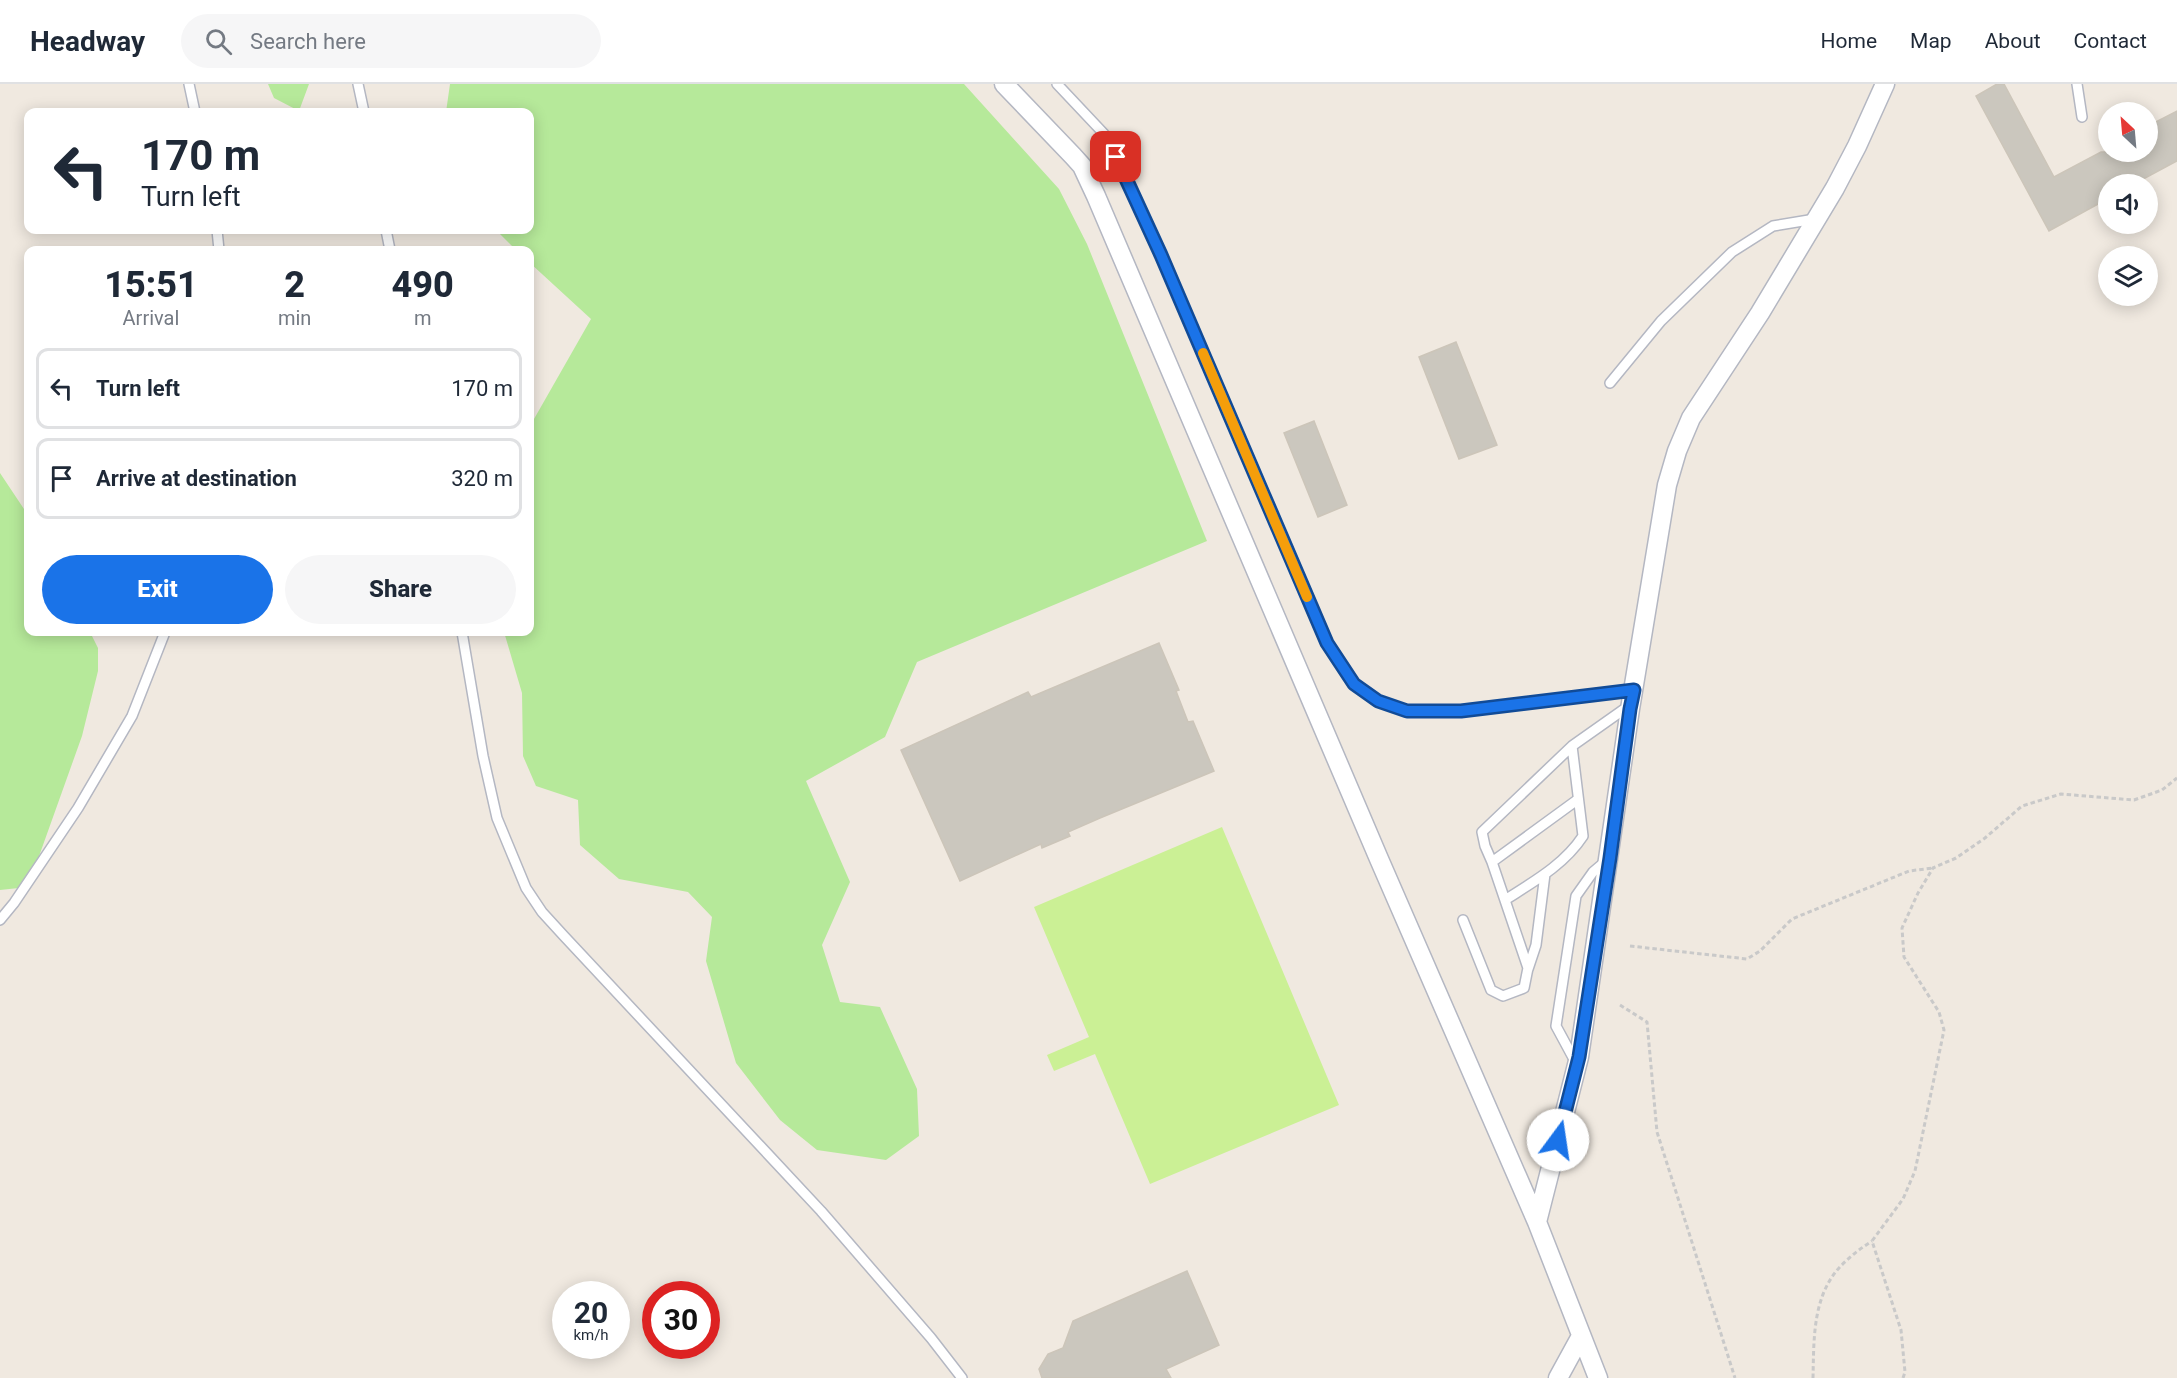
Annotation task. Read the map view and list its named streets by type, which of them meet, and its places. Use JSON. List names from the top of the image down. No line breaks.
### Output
{"north":"top left","page":{"header":"Headway","search":"Search here","nav":["Home","Map","About","Contact"],"turn":["170 m","Turn left"],"eta":["15:51","Arrival","2","min","490","m"],"list":[{"name":"Turn left","value":"170 m"},{"name":"Arrive at destination","value":"320 m"}],"buttons":["Exit","Share"],"speed":"20 km/h","limit":"30"}}
